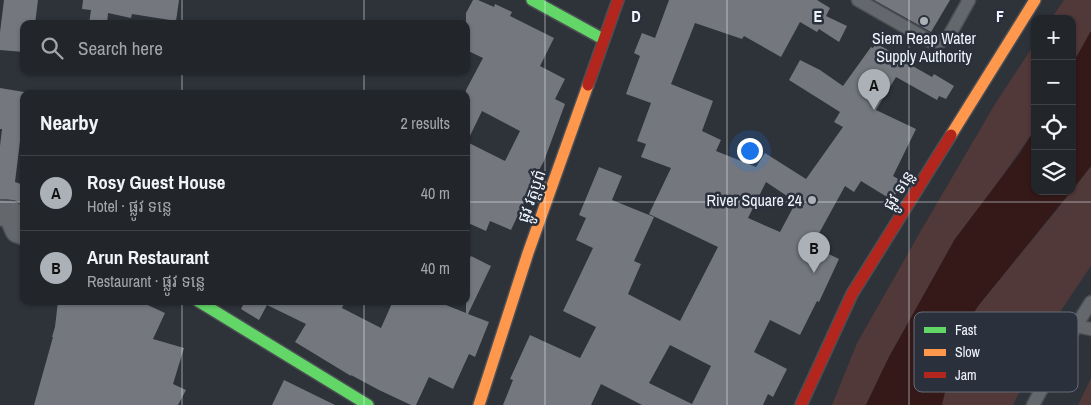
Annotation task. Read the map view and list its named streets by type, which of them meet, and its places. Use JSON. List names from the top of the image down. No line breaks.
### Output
{"streets":{"street":["ផ្លូវ ទន្លេ","ផ្លូវ វត្តបូព៌"]},"places":["Siem Reap Water Supply Authority","River Square 24"],"legend":["Fast","Slow","Jam"],"page":{"map_buttons":["+","−"],"search":"Search here","pins":["A","B"],"heading":["Nearby","2 results"],"list":[{"mark":"A","name":"Rosy Guest House","note":"Hotel · ផ្លូវ ទន្លេ","value":"40 m"},{"mark":"B","name":"Arun Restaurant","note":"Restaurant · ផ្លូវ ទន្លេ","value":"40 m"}]},"grid":{"columns":["D","E","F"]}}
